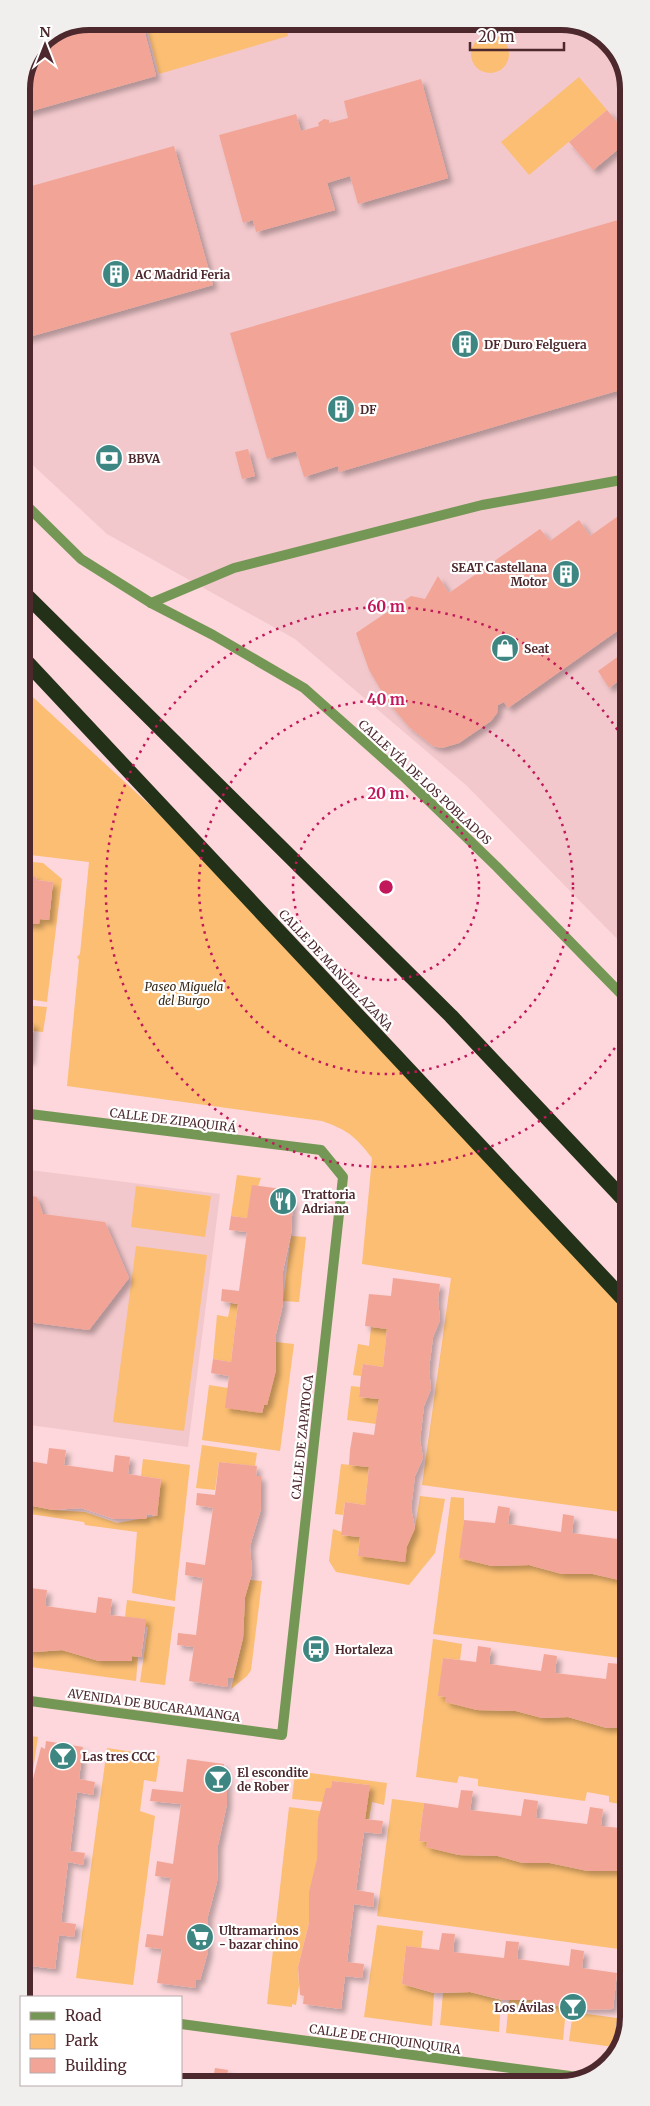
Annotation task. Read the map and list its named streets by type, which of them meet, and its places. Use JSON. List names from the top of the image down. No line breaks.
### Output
{"streets":{"highway":["CALLE DE MANUEL AZAÑA"],"street":["CALLE VÍA DE LOS POBLADOS","CALLE DE ZIPAQUIRÁ","CALLE DE ZAPATOCA","AVENIDA DE BUCARAMANGA","CALLE DE CHIQUINQUIRA"]},"crossings":[["CALLE DE ZIPAQUIRÁ","CALLE DE ZAPATOCA"],["CALLE DE ZAPATOCA","AVENIDA DE BUCARAMANGA"]],"parks":["Paseo Miguela del Burgo"],"places":{"building":["AC Madrid Feria","DF Duro Felguera","DF","SEAT Castellana Motor"],"bank":["BBVA"],"shop":["Seat"],"restaurant":["Trattoria Adriana"],"bus stop":["Hortaleza"],"bar":["Las tres CCC","El escondite de Rober","Los Ávilas"],"supermarket":["Ultramarinos - bazar chino"]},"legend":["Road","Park","Building"],"scale_bar":"20 m","north":"top","rings":["60 m","40 m","20 m"]}
